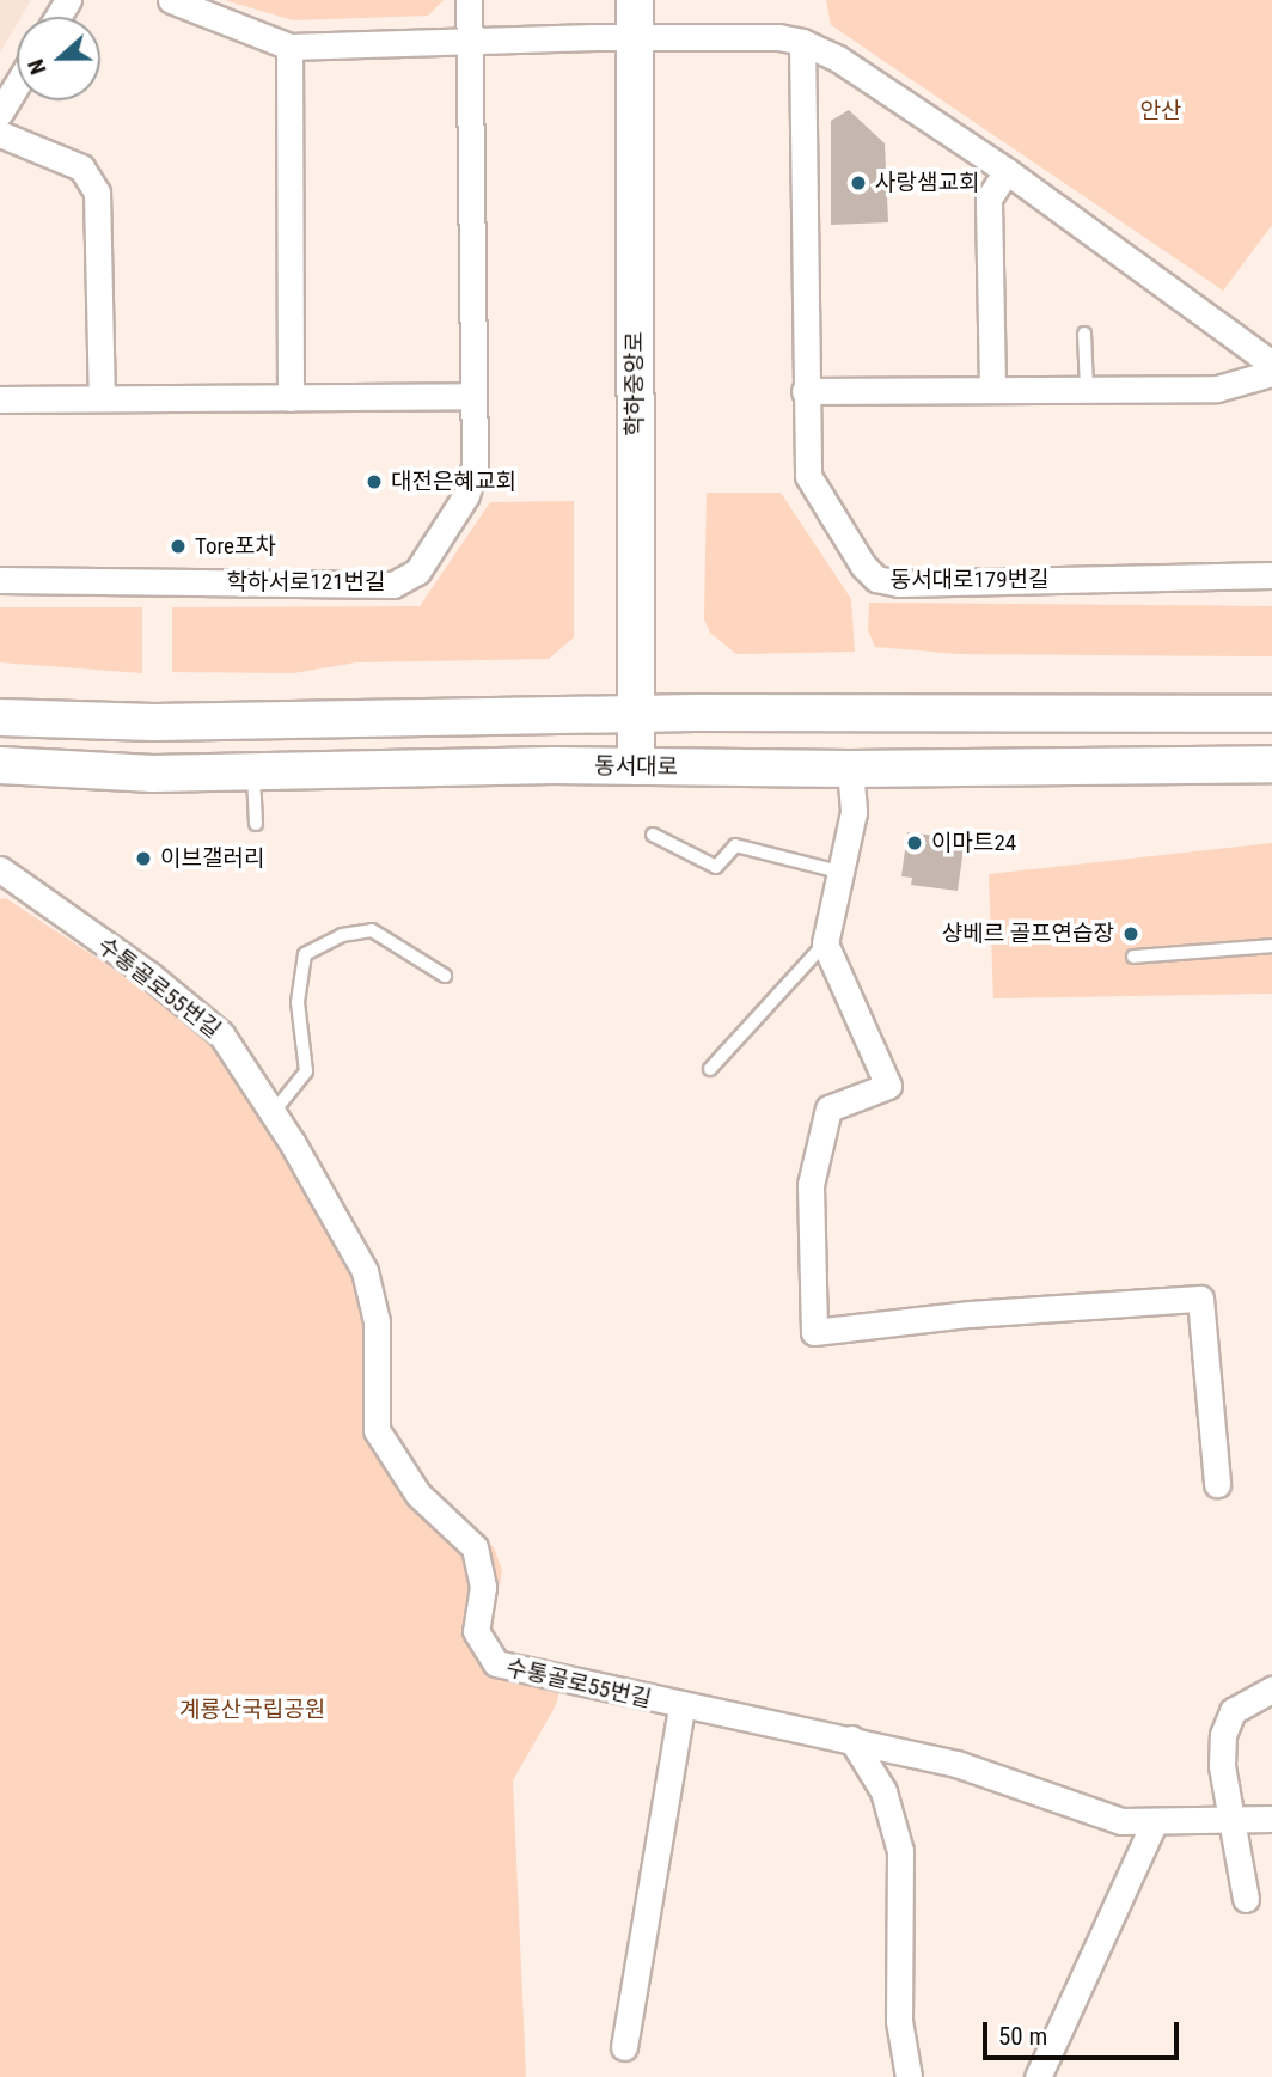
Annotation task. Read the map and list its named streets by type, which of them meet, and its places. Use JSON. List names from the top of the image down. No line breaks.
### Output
{"streets":{"street":["학하중앙로","동서대로179번길","학하서로121번길","동서대로","수통골로55번길"]},"crossings":[["학하중앙로","동서대로"]],"parks":["안산","계룡산국립공원"],"places":["사랑샘교회","대전은혜교회","Tore포차","이마트24","이브갤러리","샹베르 골프연습장"],"scale_bar":"50 m","north":"left"}
